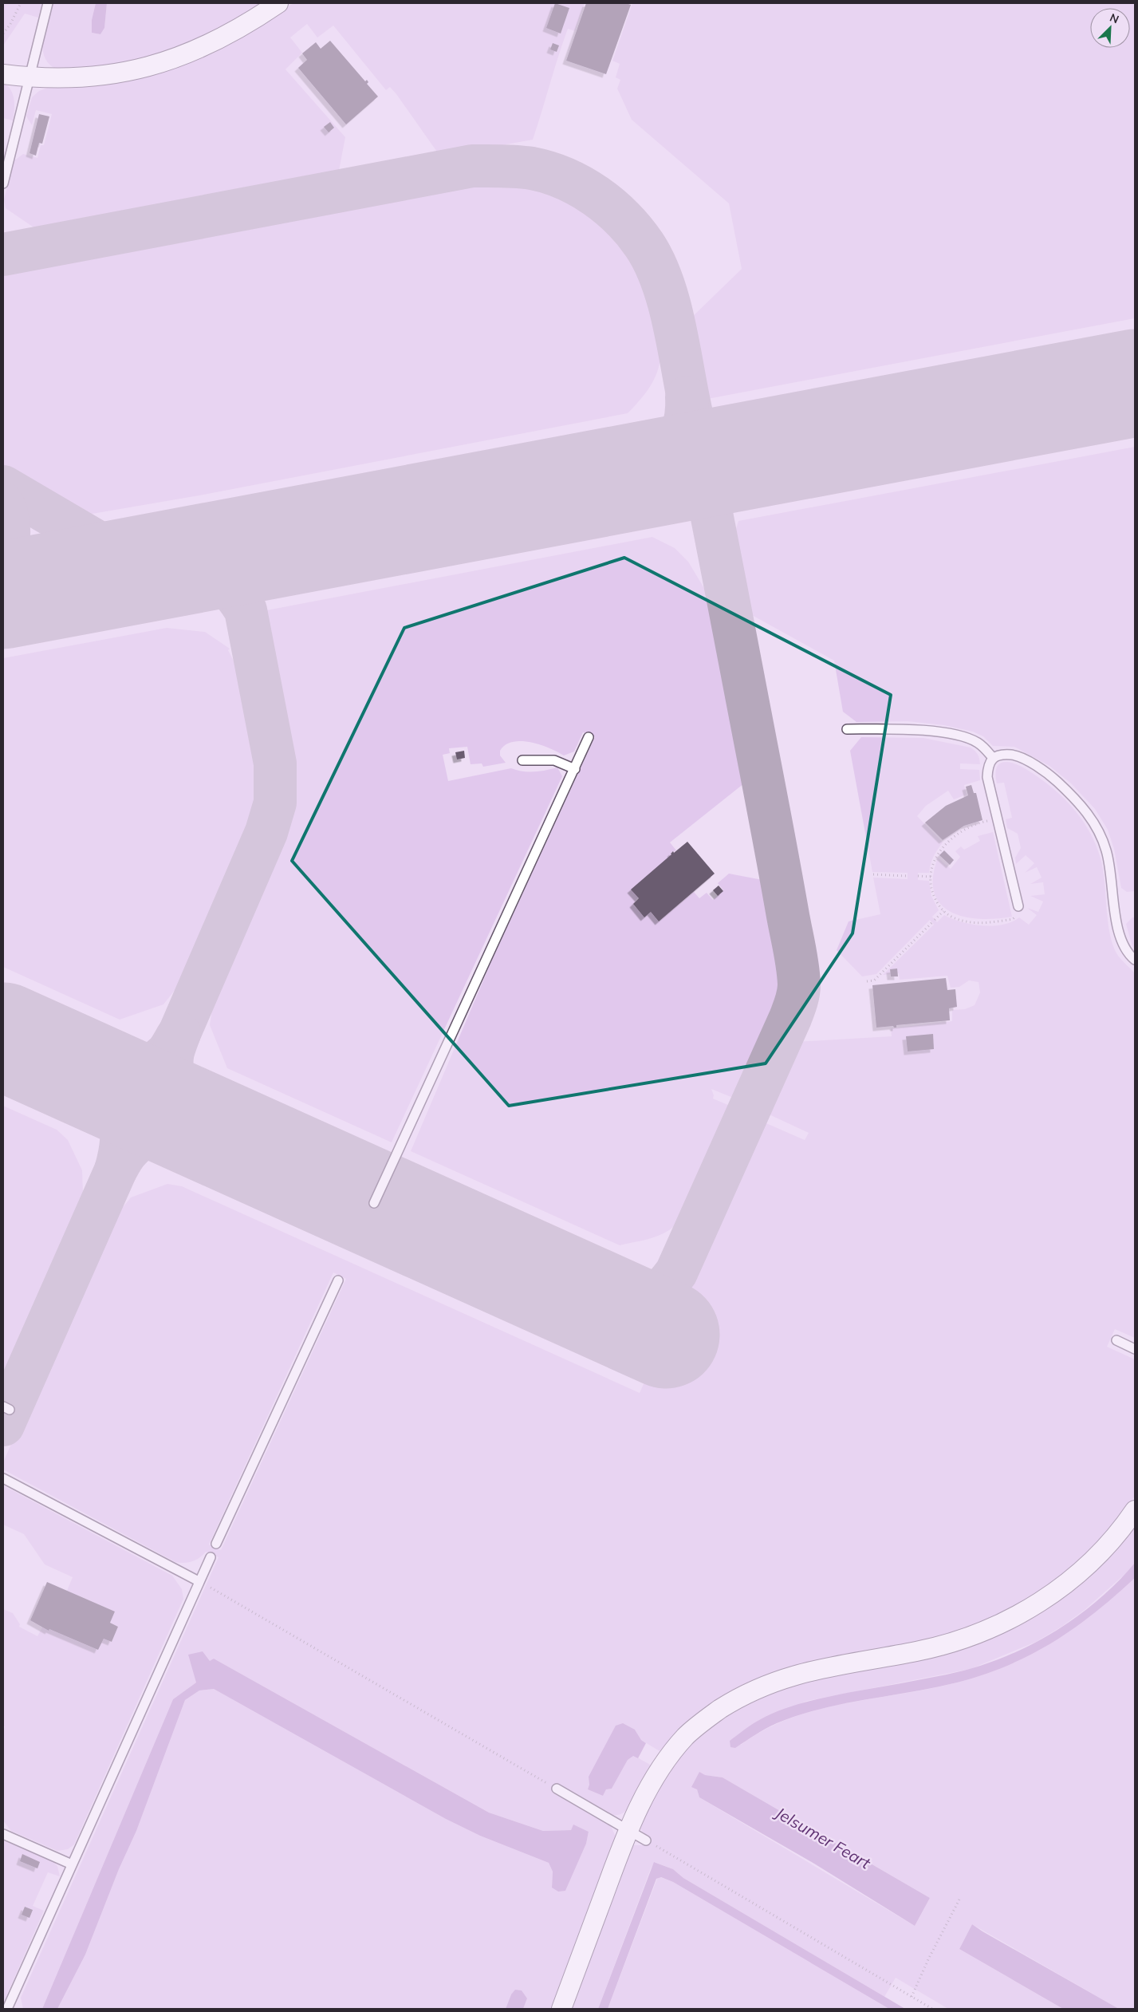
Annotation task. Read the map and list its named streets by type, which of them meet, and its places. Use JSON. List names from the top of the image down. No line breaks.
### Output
{"water":["Jelsumer Feart"],"north":"top right"}
